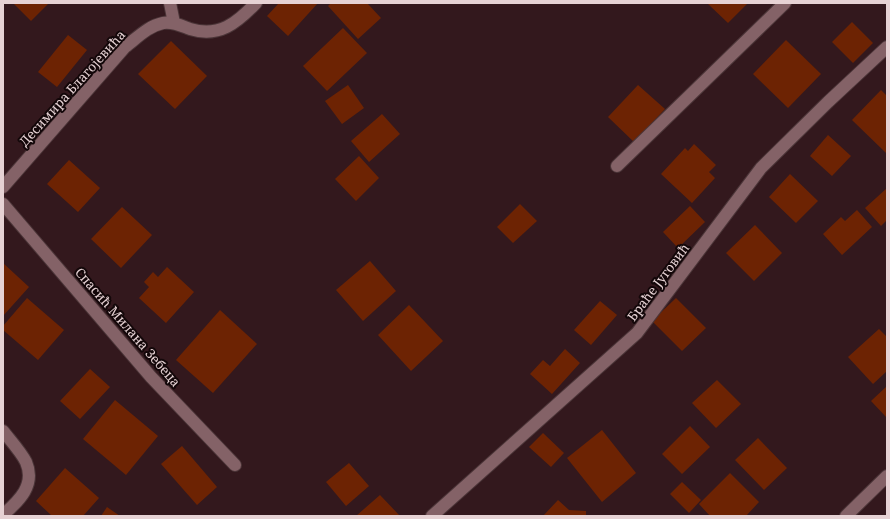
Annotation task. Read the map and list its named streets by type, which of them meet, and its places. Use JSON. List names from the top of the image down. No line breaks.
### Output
{"streets":{"street":["Десимира Благојевића","Браће Југовић","Спасић Милана Зебеца"]}}
